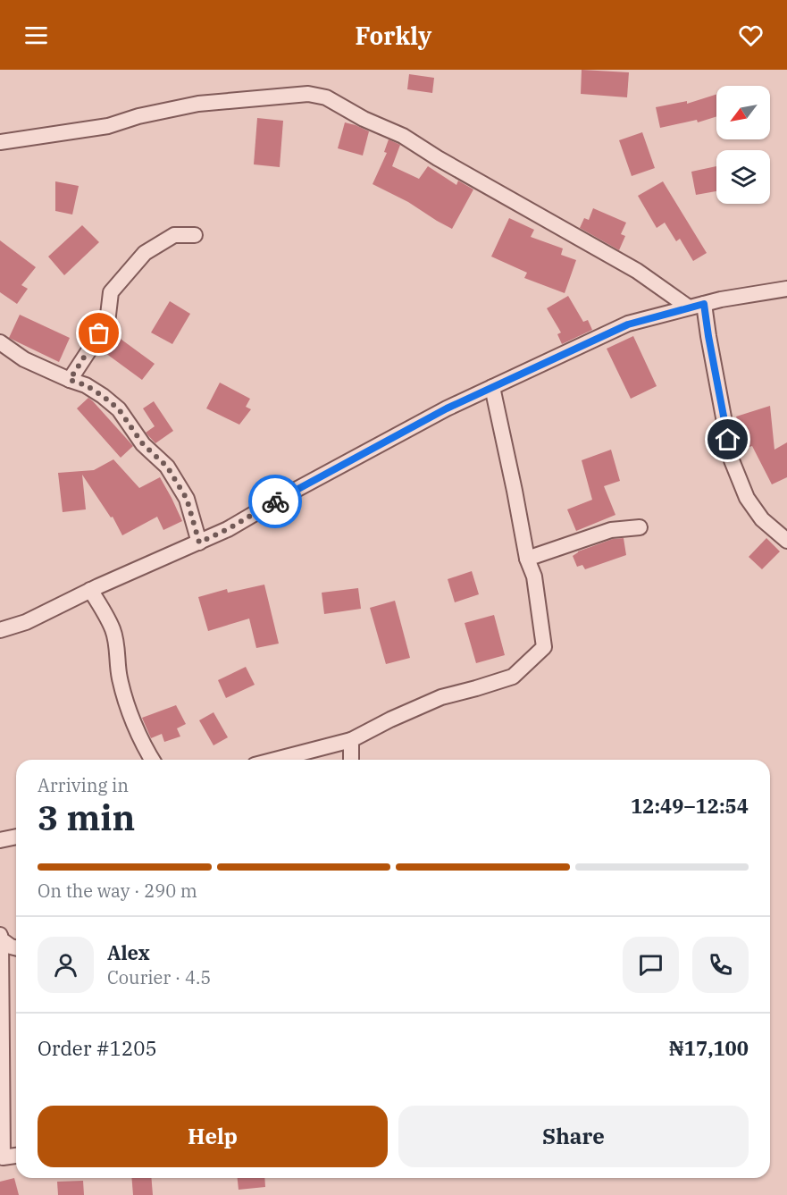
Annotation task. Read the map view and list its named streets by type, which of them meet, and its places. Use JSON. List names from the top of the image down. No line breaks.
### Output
{"north":"bottom left","page":{"header":"Forkly","heading":["3 min","Arriving in","12:49–12:54"],"panel":["Alex","Courier · 4.5","Order #1205","₦17,100"],"bar":"On the way · 290 m","buttons":["Help","Share"]}}
